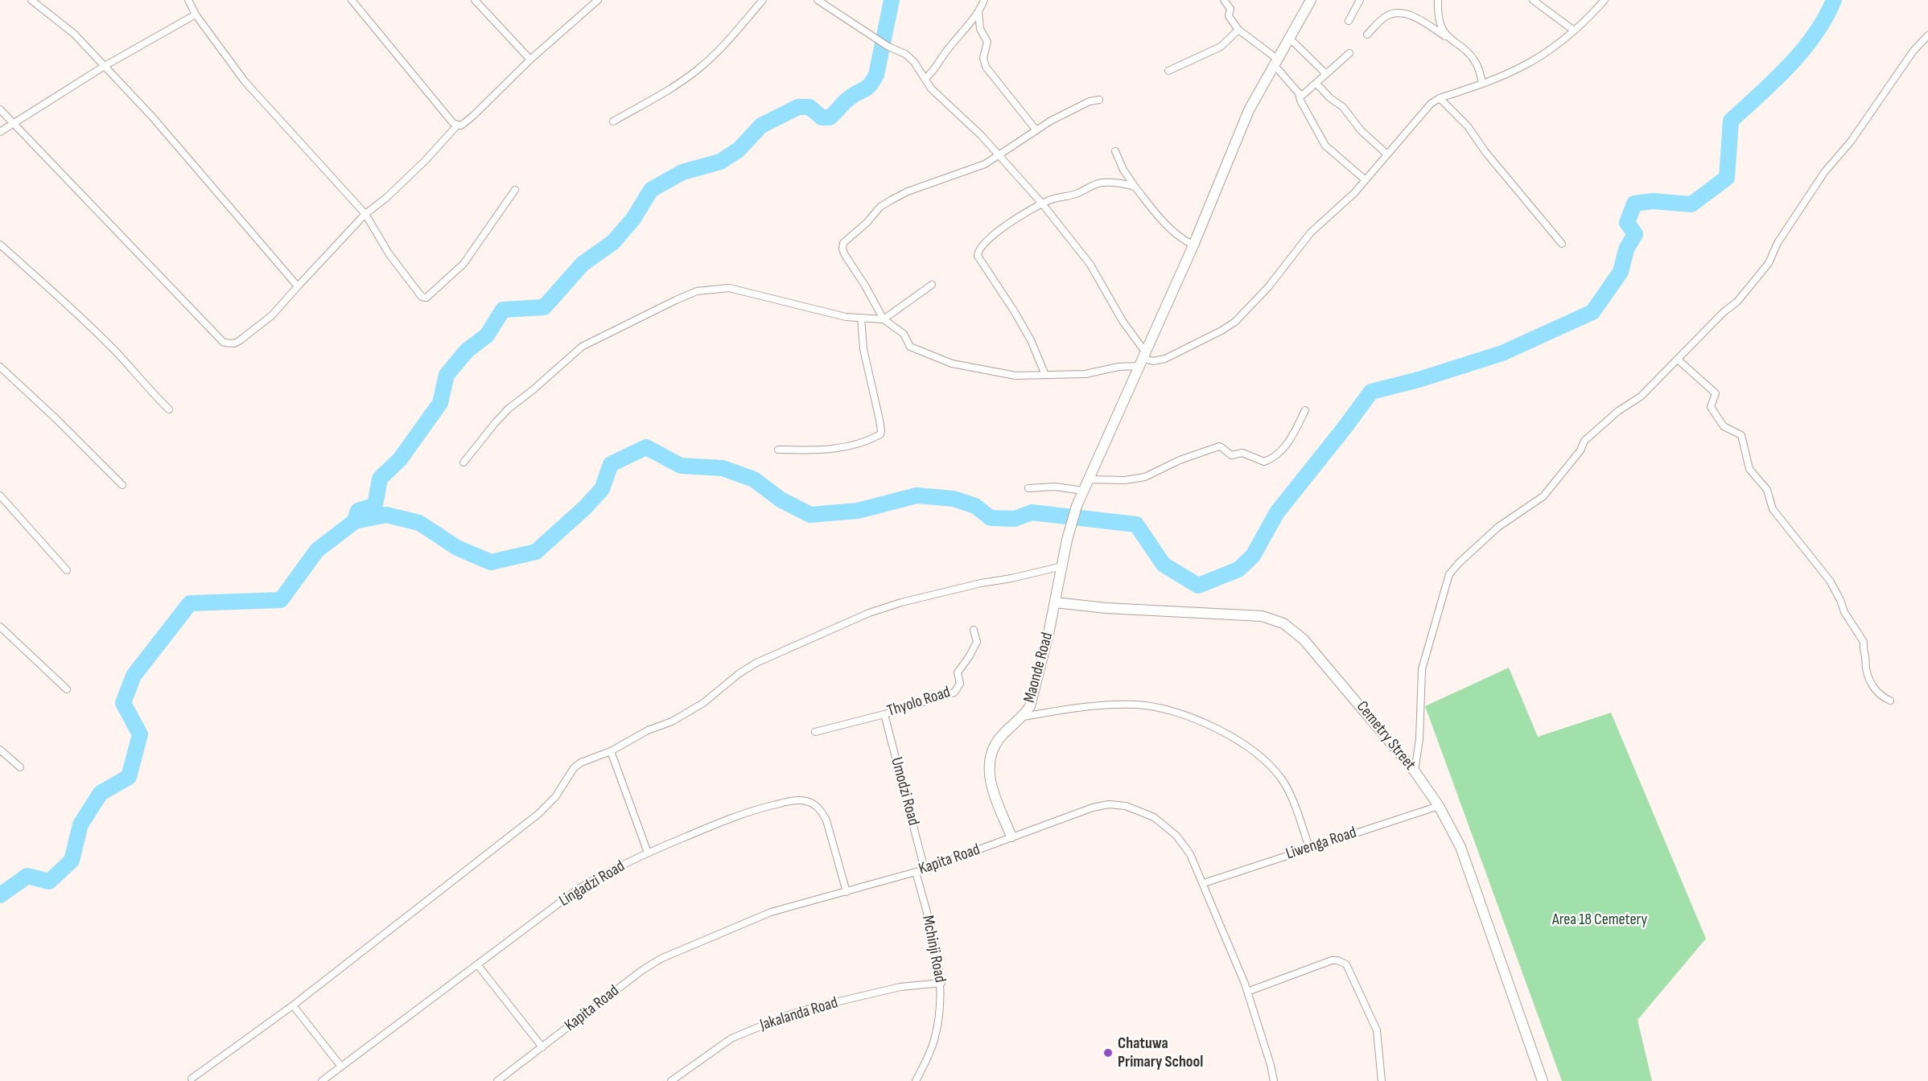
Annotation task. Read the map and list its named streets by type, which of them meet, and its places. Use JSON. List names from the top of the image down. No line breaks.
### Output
{"streets":{"street":["Maonde Road","Thyolo Road","Cemetry Street","Umodzi Road","Liwenga Road","Kapita Road","Lingadzi Road","Mchinji Road","Jakalanda Road"]},"crossings":[["Maonde Road","Cemetry Street"],["Maonde Road","Kapita Road"],["Thyolo Road","Umodzi Road"],["Cemetry Street","Liwenga Road"],["Umodzi Road","Kapita Road"],["Liwenga Road","Kapita Road"],["Kapita Road","Lingadzi Road"],["Kapita Road","Mchinji Road"],["Mchinji Road","Jakalanda Road"]],"parks":["Area 18 Cemetery"],"places":["Chatuwa Primary School"]}
